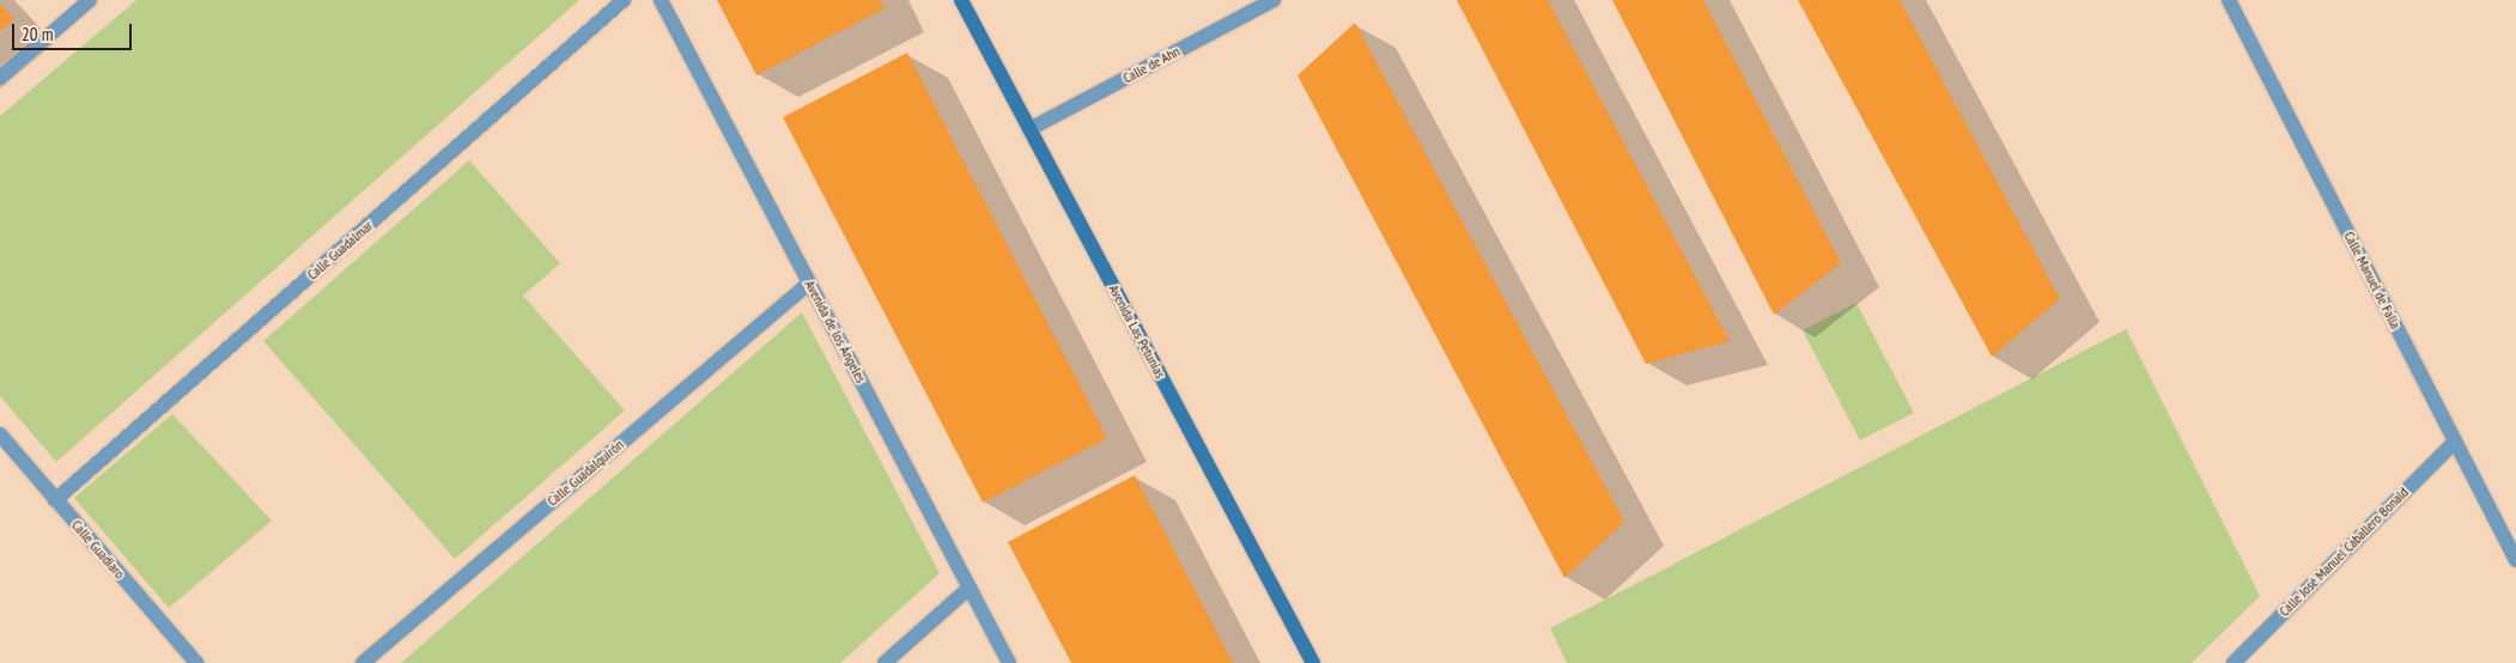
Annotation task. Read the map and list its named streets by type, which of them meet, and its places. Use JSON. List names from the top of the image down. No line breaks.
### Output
{"streets":{"street":["Calle de Ahn","Calle Guadalmar","Calle Manuel de Falla","Avenida de los Ángeles","Avenida Las Petunias","Calle Guadalquirón","Calle Guadiaro","Calle José Manuel Caballero Bonald"]},"crossings":[["Calle de Ahn","Avenida Las Petunias"],["Calle Guadalmar","Calle Guadiaro"],["Calle Manuel de Falla","Calle José Manuel Caballero Bonald"],["Avenida de los Ángeles","Calle Guadalquirón"]],"scale_bar":"20 m"}
